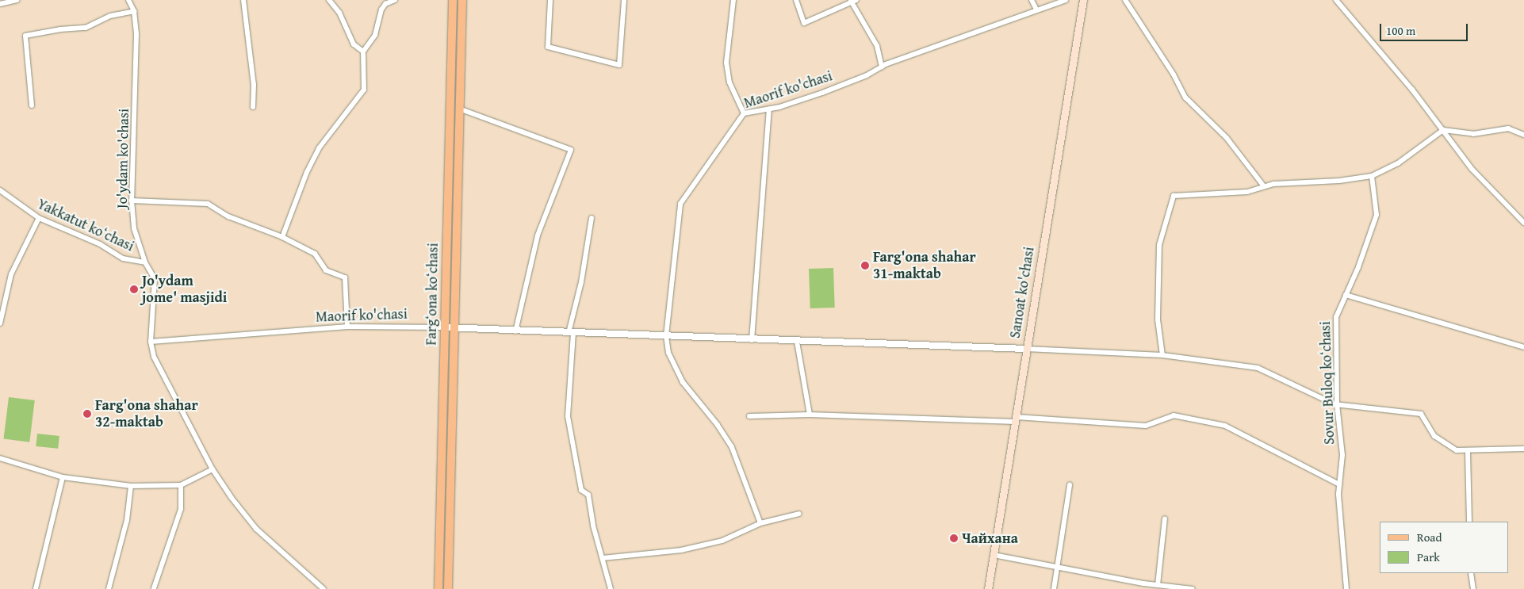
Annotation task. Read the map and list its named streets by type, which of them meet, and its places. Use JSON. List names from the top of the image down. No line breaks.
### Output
{"streets":{"main road":["Sanoat ko'chasi","Fargʻona koʻchasi"],"street":["Maorif ko'chasi","Jo'ydam ko'chasi","Yakkatut koʻchasi","Sovur Buloq koʻchasi"]},"crossings":[["Maorif ko'chasi","Jo'ydam ko'chasi"],["Maorif ko'chasi","Sanoat ko'chasi"],["Maorif ko'chasi","Fargʻona koʻchasi"],["Jo'ydam ko'chasi","Yakkatut koʻchasi"]],"places":["Farg'ona shahar 31-maktab","Jo'ydam jome' masjidi","Farg'ona shahar 32-maktab","Чайхана"],"legend":["Road","Park"],"scale_bar":"100 m"}
